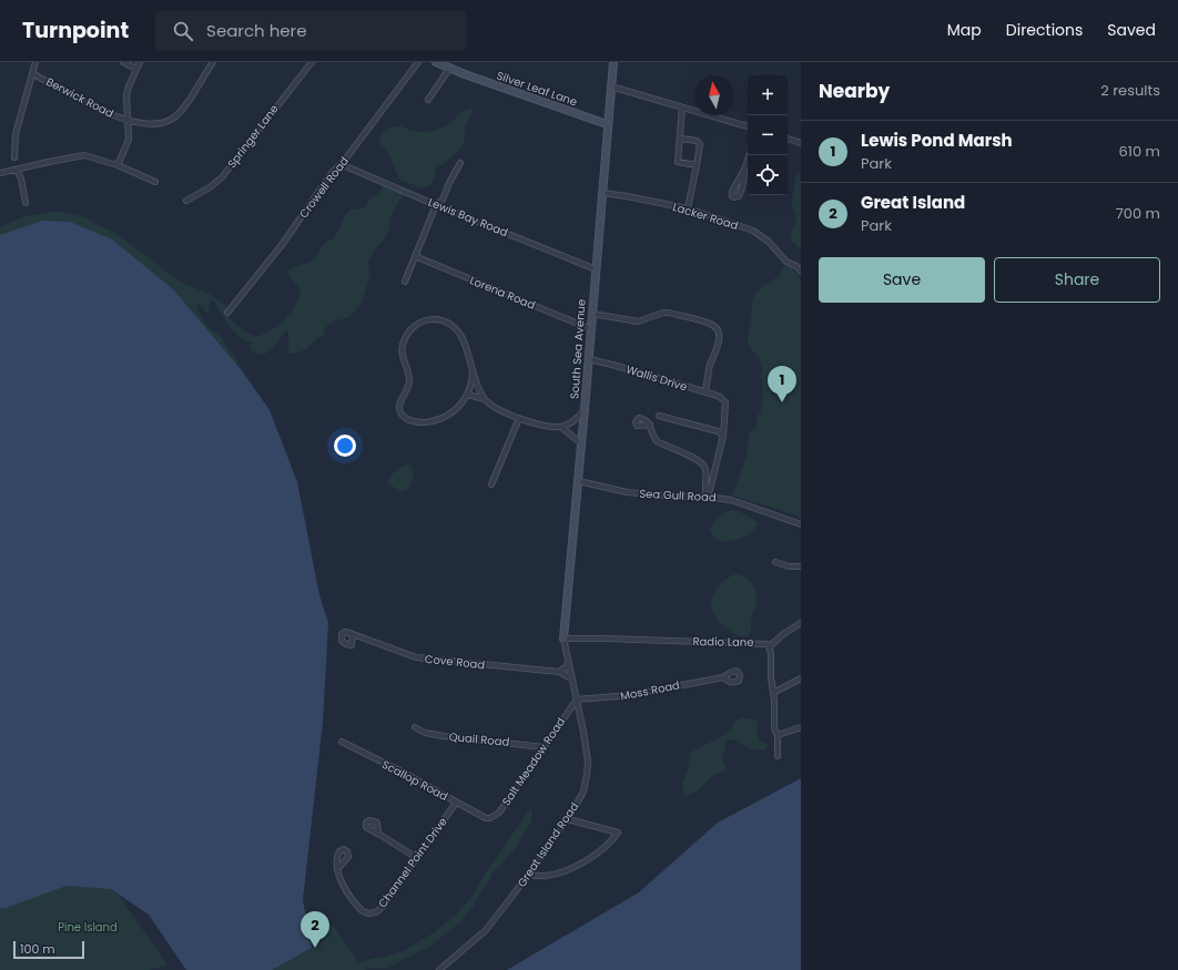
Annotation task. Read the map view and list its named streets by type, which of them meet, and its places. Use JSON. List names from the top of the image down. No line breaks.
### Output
{"streets":{"street":["Silver Leaf Lane","Berwick Road","Springer Lane","Crowell Road","Lacker Road","Lewis Bay Road","Lorena Road","South Sea Avenue","Wallis Drive","Sea Gull Road","Radio Lane","Cove Road","Moss Road","Quail Road","Salt Meadow Road","Scallop Road","Great Island Road","Channel Point Drive"]},"crossings":[["Silver Leaf Lane","South Sea Avenue"],["Crowell Road","Lewis Bay Road"],["Lacker Road","South Sea Avenue"],["Lewis Bay Road","South Sea Avenue"],["Lorena Road","South Sea Avenue"],["South Sea Avenue","Wallis Drive"],["South Sea Avenue","Sea Gull Road"],["South Sea Avenue","Radio Lane"],["South Sea Avenue","Great Island Road"],["Radio Lane","Great Island Road"],["Cove Road","Great Island Road"],["Moss Road","Salt Meadow Road"],["Moss Road","Great Island Road"],["Quail Road","Salt Meadow Road"],["Salt Meadow Road","Scallop Road"],["Salt Meadow Road","Great Island Road"],["Scallop Road","Channel Point Drive"]],"parks":["Pine Island"],"scale_bar":"100 m","north":"top","page":{"header":"Turnpoint","search":"Search here","nav":["Map","Directions","Saved"],"heading":["Nearby","2 results"],"map_buttons":["+","−"],"list":[{"mark":"1","name":"Lewis Pond Marsh","note":"Park","value":"610 m"},{"mark":"2","name":"Great Island","note":"Park","value":"700 m"}],"buttons":["Save","Share"],"pins":["1","2"],"scale":"100 m"}}
